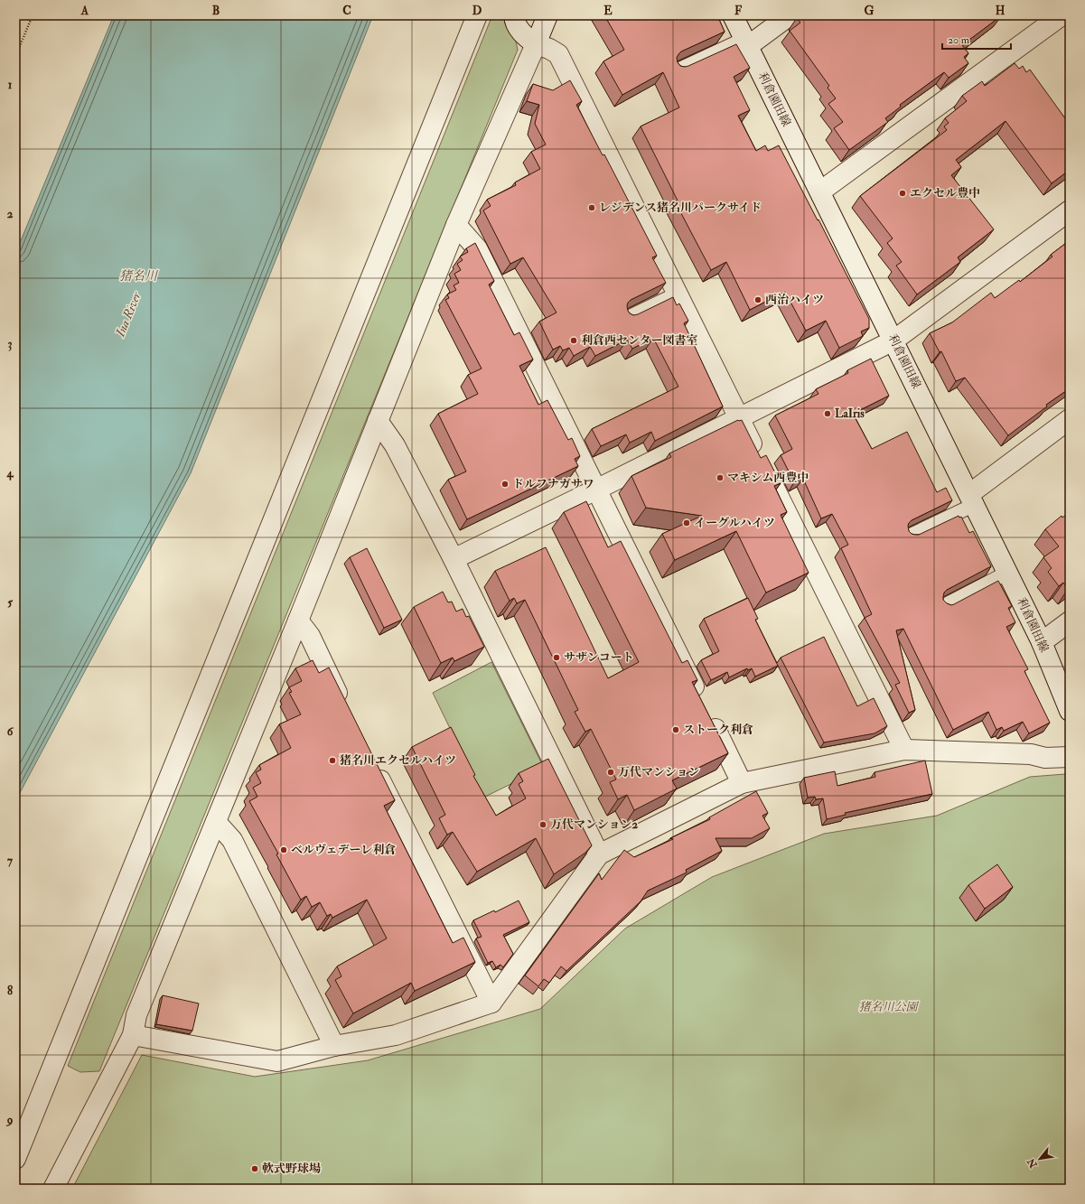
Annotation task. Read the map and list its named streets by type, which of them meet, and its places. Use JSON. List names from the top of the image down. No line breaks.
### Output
{"streets":{"street":["利倉園田線"]},"water":["猪名川","Ina River"],"parks":["猪名川公園"],"places":["エクセル豊中","レジデンス猪名川パークサイド","西治ハイツ","利倉西センター図書室","LaIris","マキシム西豊中","ドルフナガサワ","イーグルハイツ","サザンコート","ストーク利倉","猪名川エクセルハイツ","万代マンション","万代マンション2","ベルヴェデーレ利倉","軟式野球場"],"scale_bar":"20 m","north":"bottom left","grid":{"columns":["A","B","C","D","E","F","G","H"],"rows":["1","2","3","4","5","6","7","8","9"]}}
